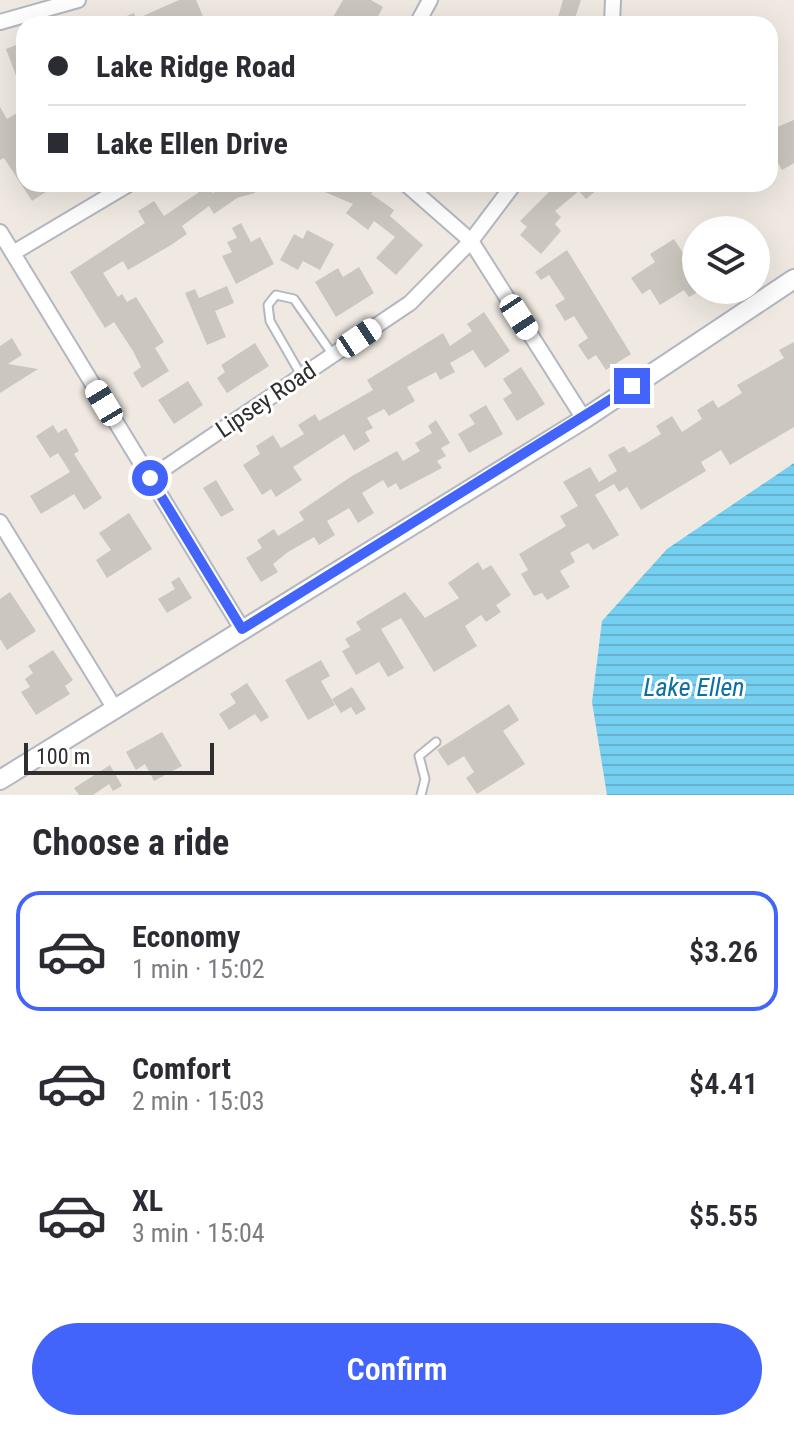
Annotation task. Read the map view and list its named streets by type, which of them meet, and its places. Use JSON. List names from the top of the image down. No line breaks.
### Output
{"streets":{"street":["Lipsey Road"]},"water":["Lake Ellen"],"scale_bar":"100 m","page":{"banner":["Lake Ridge Road","Lake Ellen Drive"],"scale":"100 m","heading":"Choose a ride","list":[{"name":"Economy","note":"1 min · 15:02","value":"$3.26"},{"name":"Comfort","note":"2 min · 15:03","value":"$4.41"},{"name":"XL","note":"3 min · 15:04","value":"$5.55"}],"buttons":"Confirm"}}
